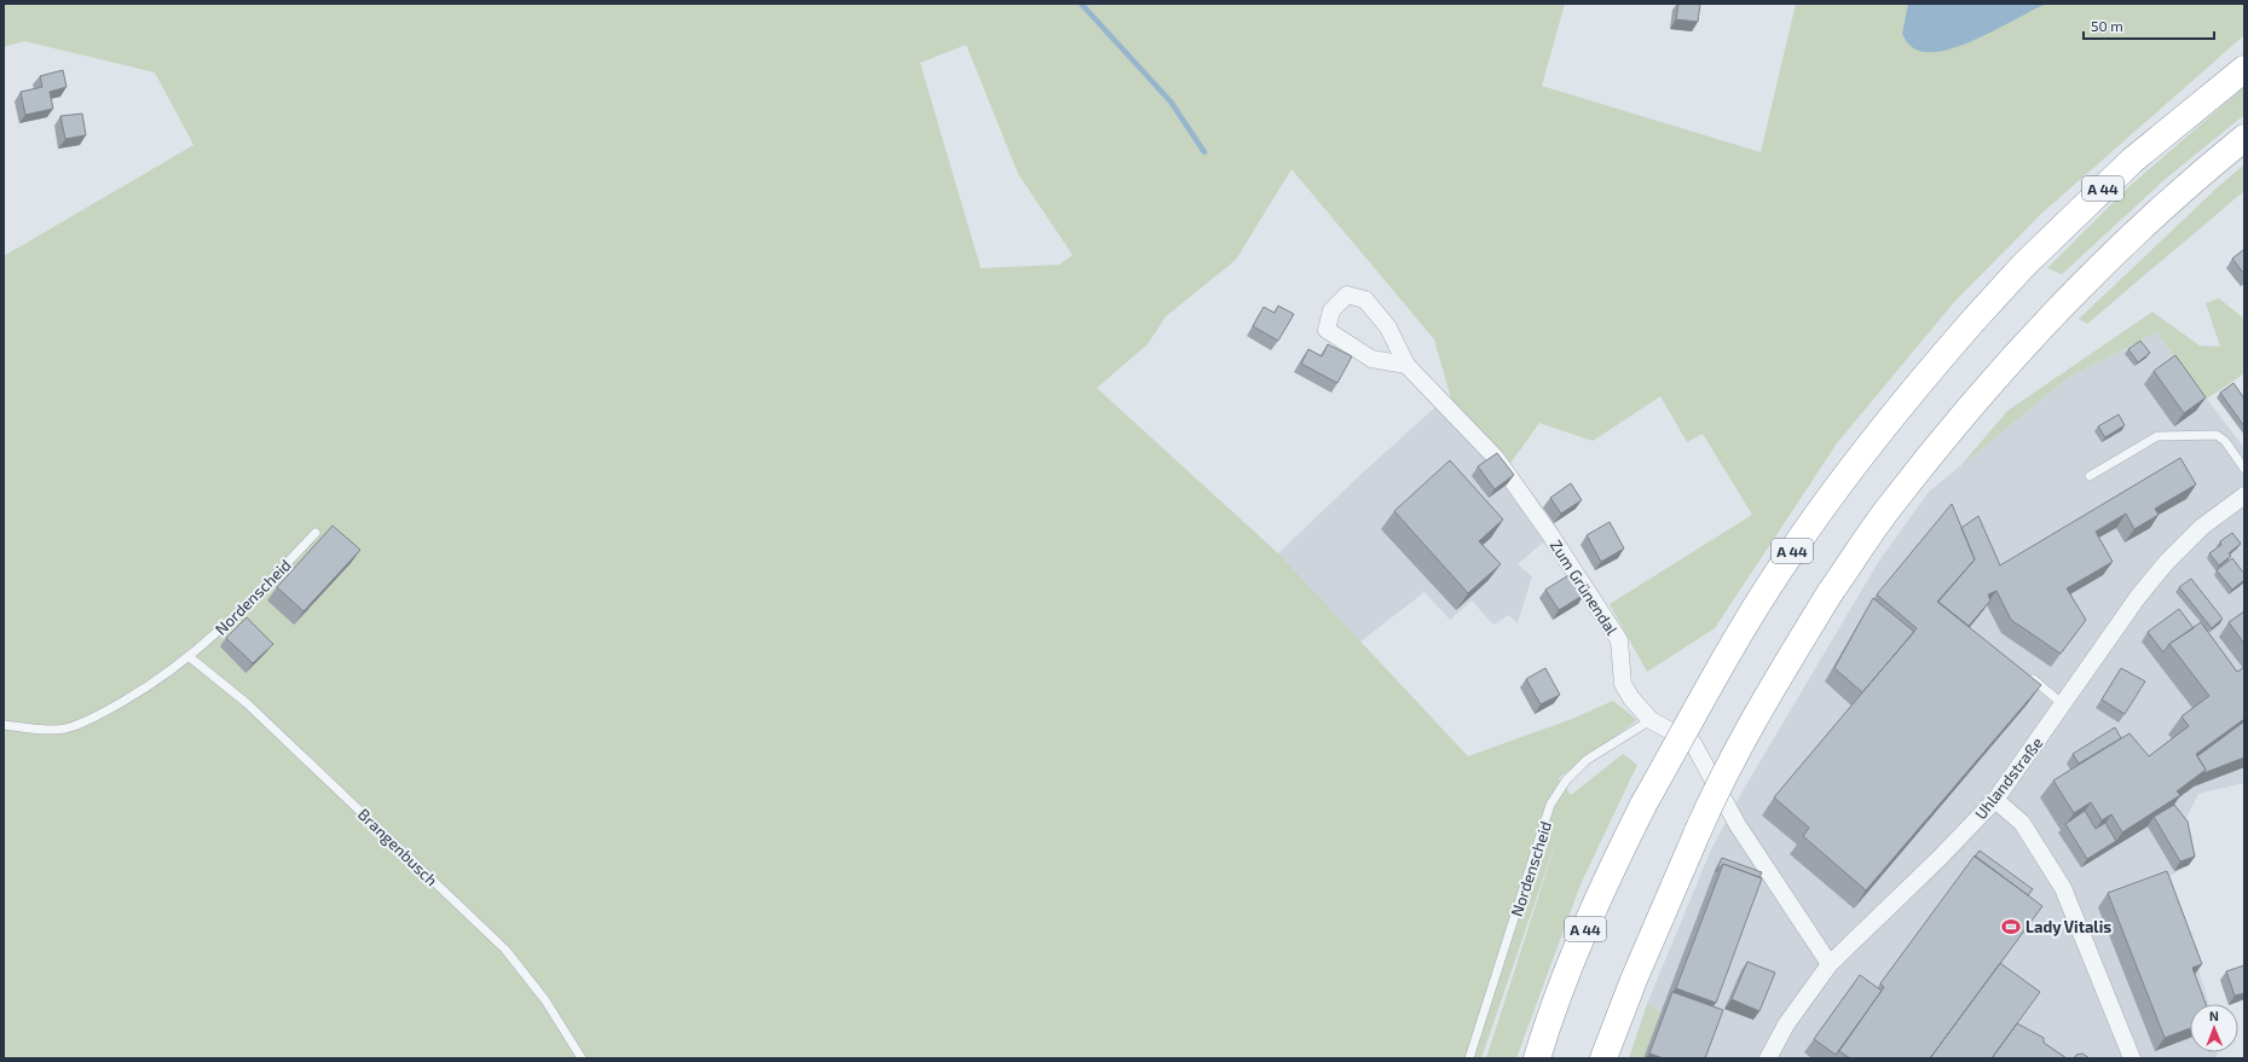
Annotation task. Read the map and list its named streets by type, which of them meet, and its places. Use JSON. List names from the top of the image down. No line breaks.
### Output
{"streets":{"highway":["A 44"],"street":["Zum Grünendal","Uhlandstraße"],"lane":["Nordenscheid","Brangenbusch"]},"crossings":[["Zum Grünendal","Nordenscheid"],["Zum Grünendal","Uhlandstraße"],["Nordenscheid","Brangenbusch"]],"places":{"sports":["Lady Vitalis"]},"scale_bar":"50 m","north":"top"}
